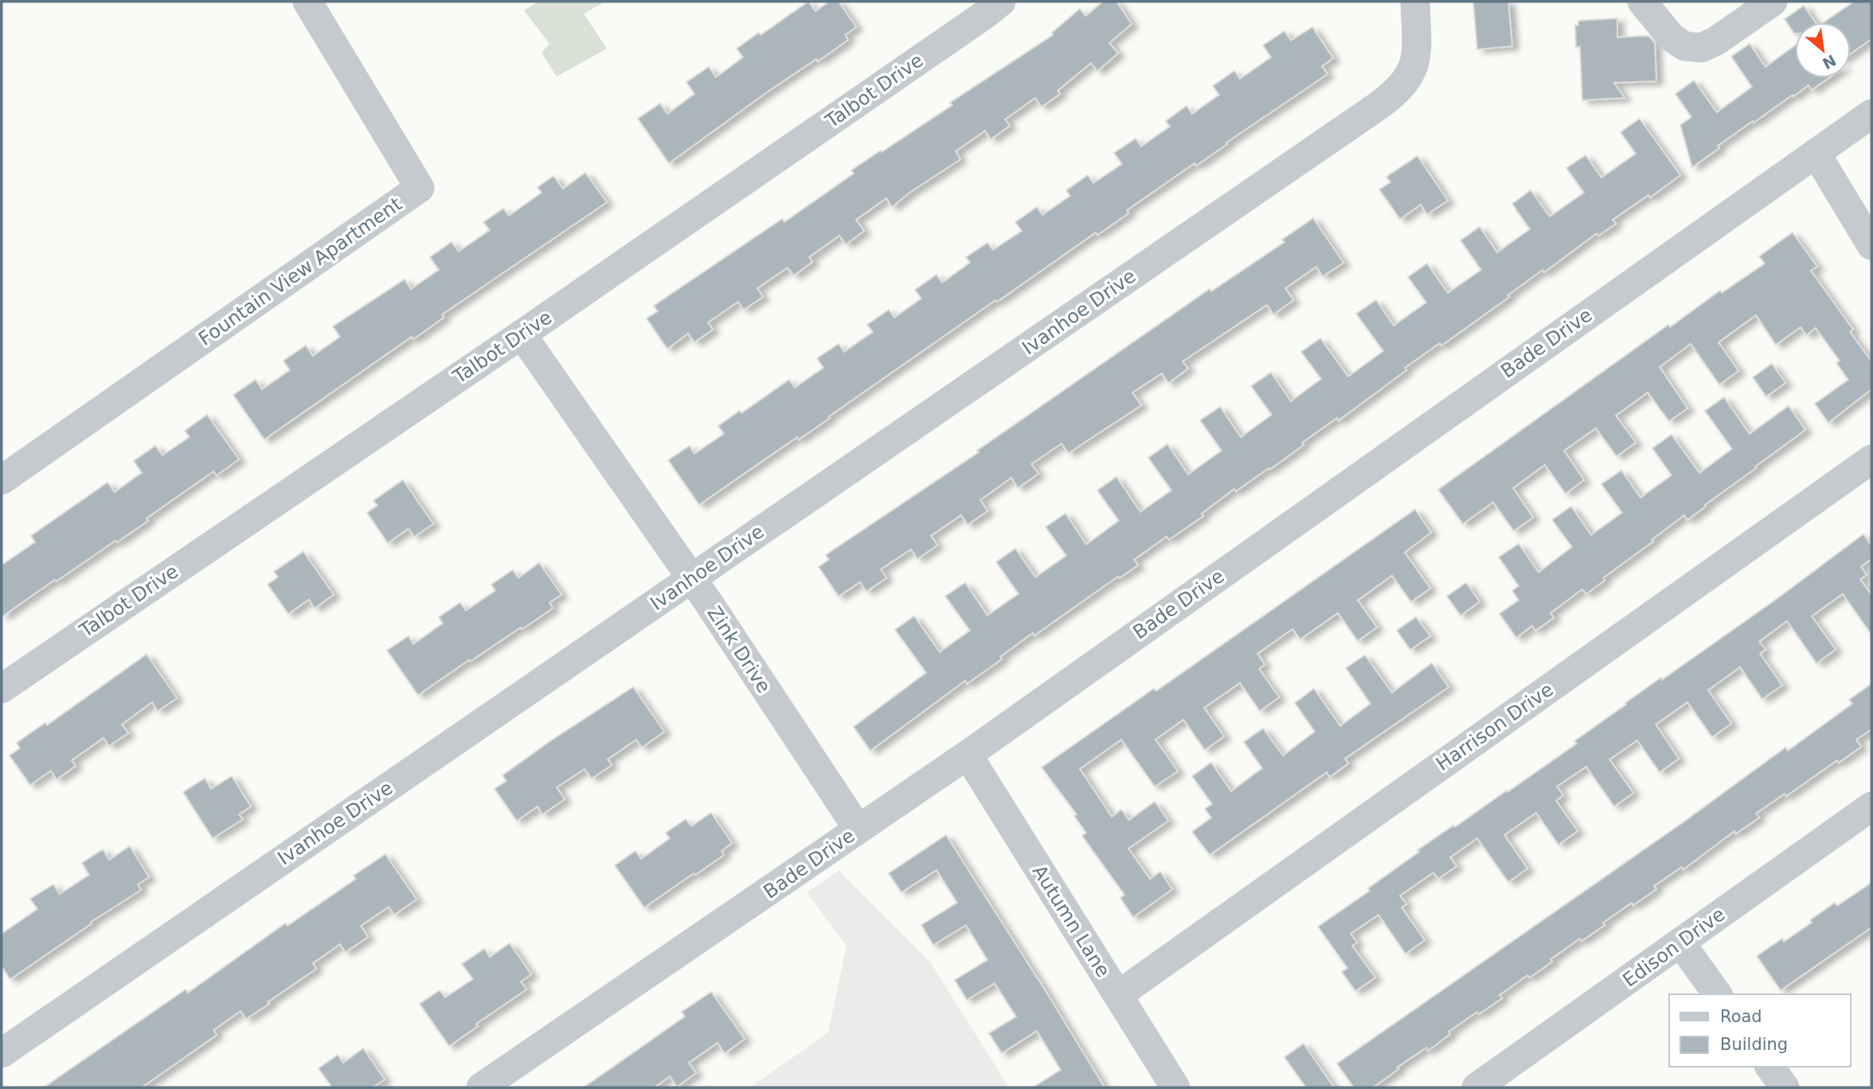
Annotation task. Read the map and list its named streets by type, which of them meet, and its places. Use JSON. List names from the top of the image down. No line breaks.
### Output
{"streets":{"street":["Talbot Drive","Fountain View Apartment","Ivanhoe Drive","Bade Drive","Zink Drive","Harrison Drive","Autumn Lane","Edison Drive"]},"crossings":[["Talbot Drive","Zink Drive"],["Ivanhoe Drive","Zink Drive"],["Bade Drive","Zink Drive"],["Bade Drive","Autumn Lane"],["Harrison Drive","Autumn Lane"]],"legend":["Road","Building"],"north":"bottom right"}
